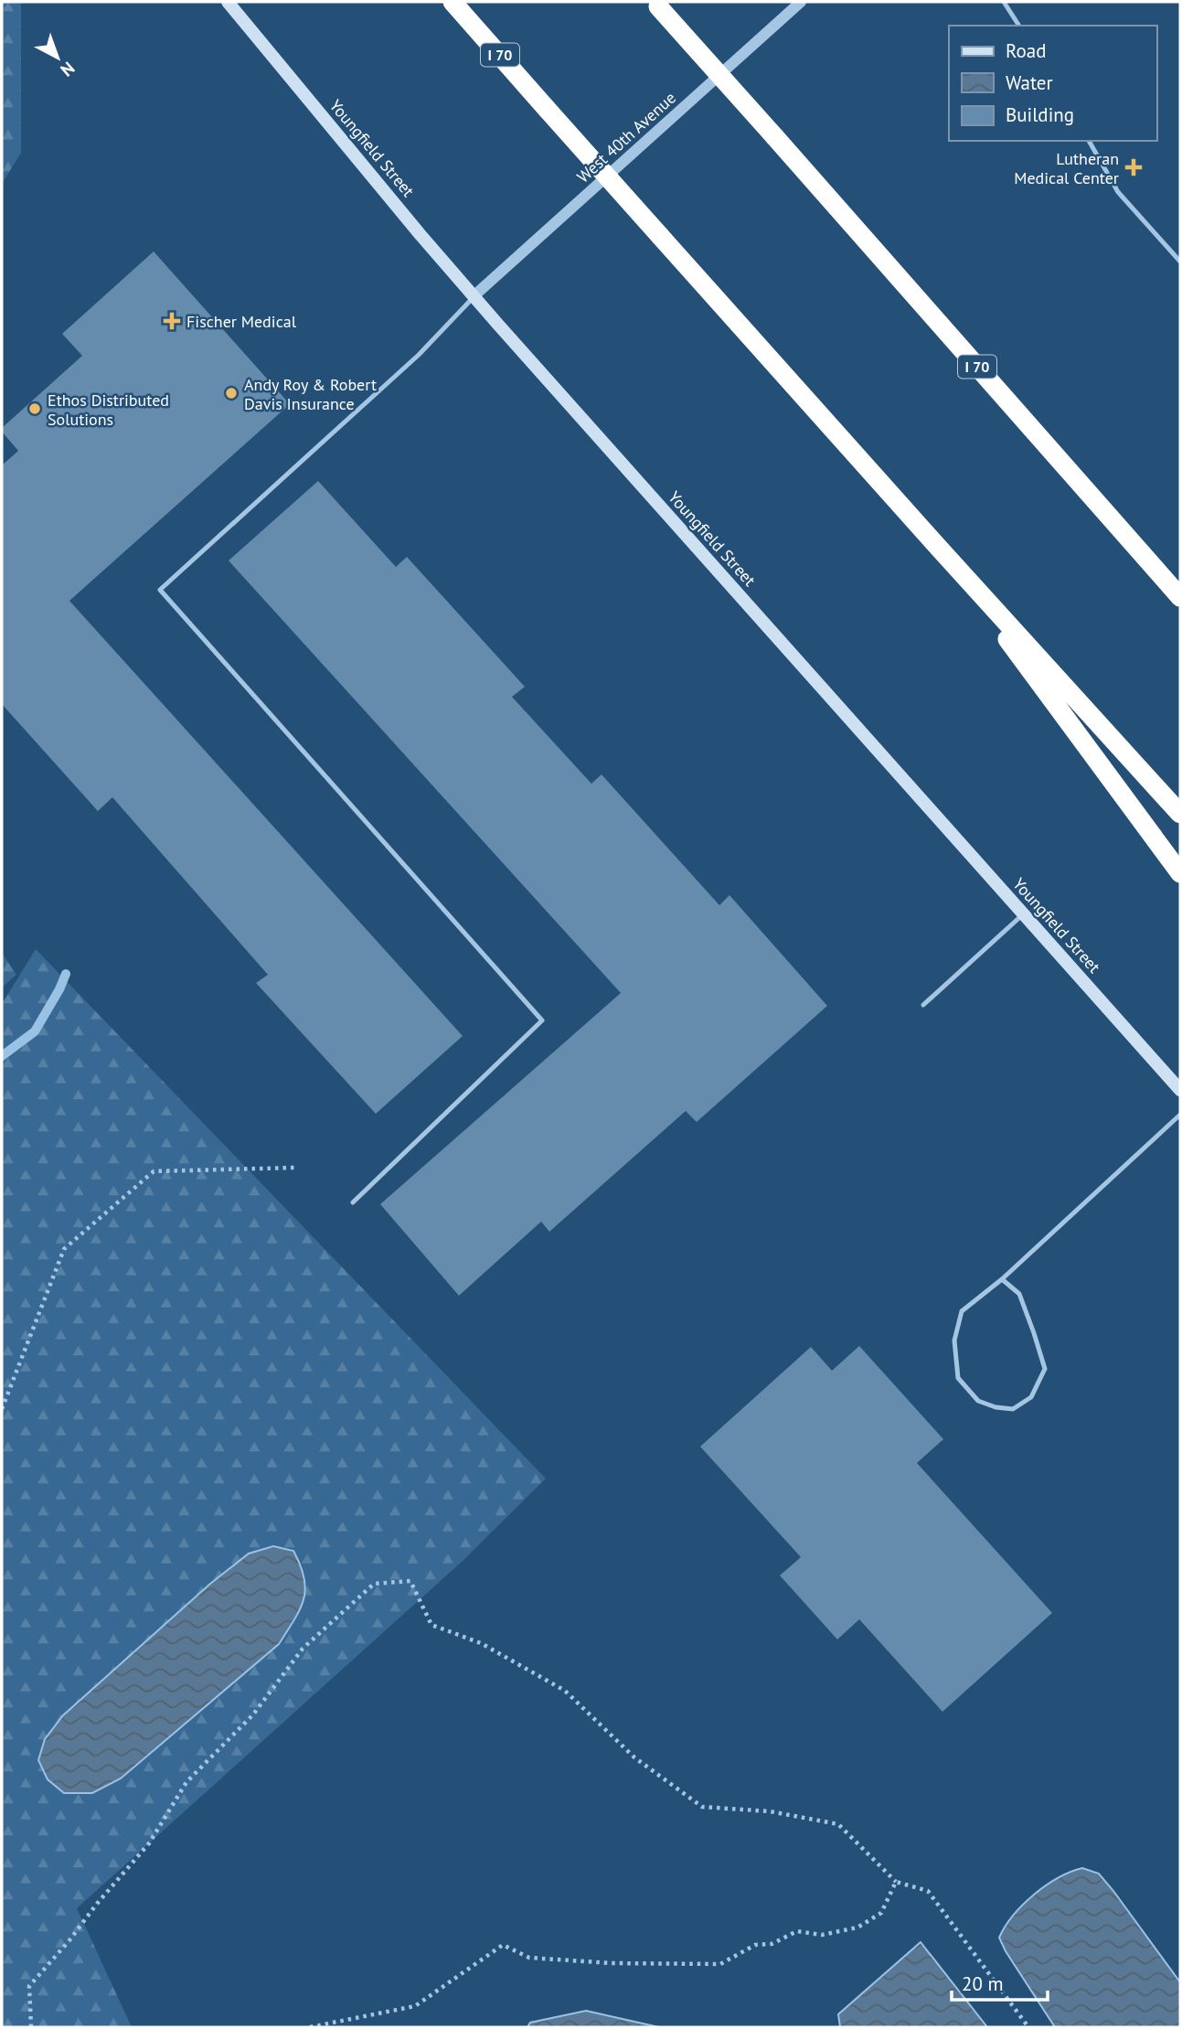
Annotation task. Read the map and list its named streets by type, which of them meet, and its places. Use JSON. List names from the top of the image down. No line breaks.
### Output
{"streets":{"highway":["I 70"],"main road":["Youngfield Street"],"street":["West 40th Avenue"]},"crossings":[["West 40th Avenue","Youngfield Street"]],"places":{"health":["Lutheran Medical Center","Fischer Medical"],"other":["Andy Roy & Robert Davis Insurance","Ethos Distributed Solutions"]},"legend":["Road","Water","Building"],"scale_bar":"20 m","north":"bottom right"}
